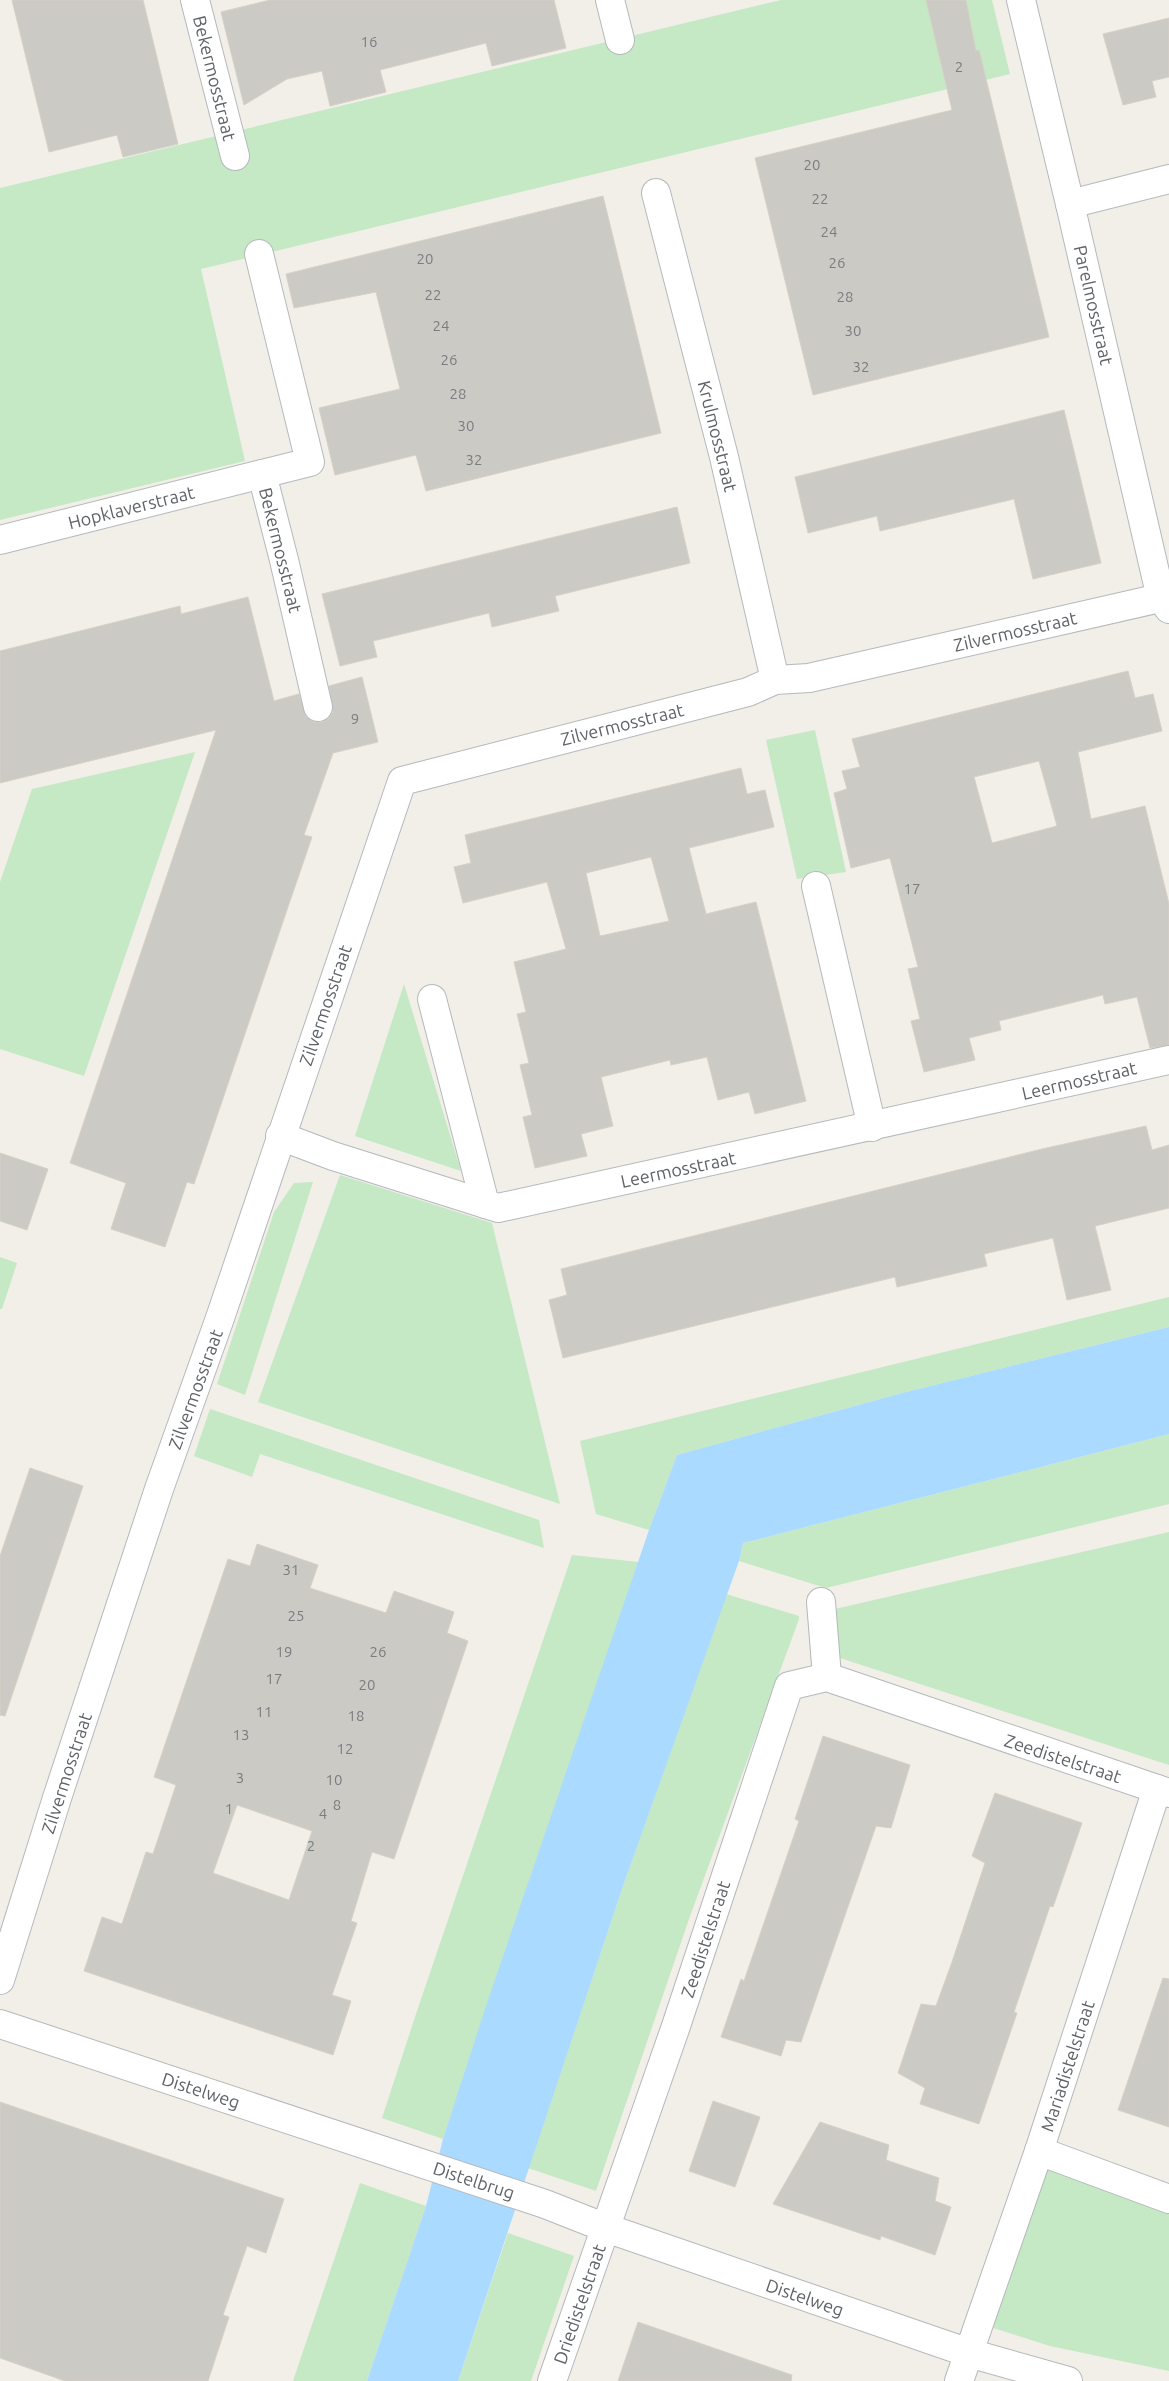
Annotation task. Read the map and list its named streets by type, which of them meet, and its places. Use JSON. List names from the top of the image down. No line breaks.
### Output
{"streets":{"street":["Bekermosstraat","Parelmosstraat","Krulmosstraat","Hopklaverstraat","Zilvermosstraat","Leermosstraat","Zeedistelstraat","Mariadistelstraat","Distelweg","Distelbrug","Driedistelstraat"]},"crossings":[["Bekermosstraat","Hopklaverstraat"],["Parelmosstraat","Zilvermosstraat"],["Krulmosstraat","Zilvermosstraat"],["Zilvermosstraat","Leermosstraat"],["Zeedistelstraat","Mariadistelstraat"],["Zeedistelstraat","Distelweg"],["Zeedistelstraat","Driedistelstraat"],["Mariadistelstraat","Distelweg"],["Distelweg","Distelbrug"],["Distelweg","Driedistelstraat"]],"house_numbers":["16","2","20","22","24","20","26","22","28","24","30","26","32","28","30","32","9","17","31","25","19","26","17","20","11","18","13","12","3","10","8","1","4","2"]}
